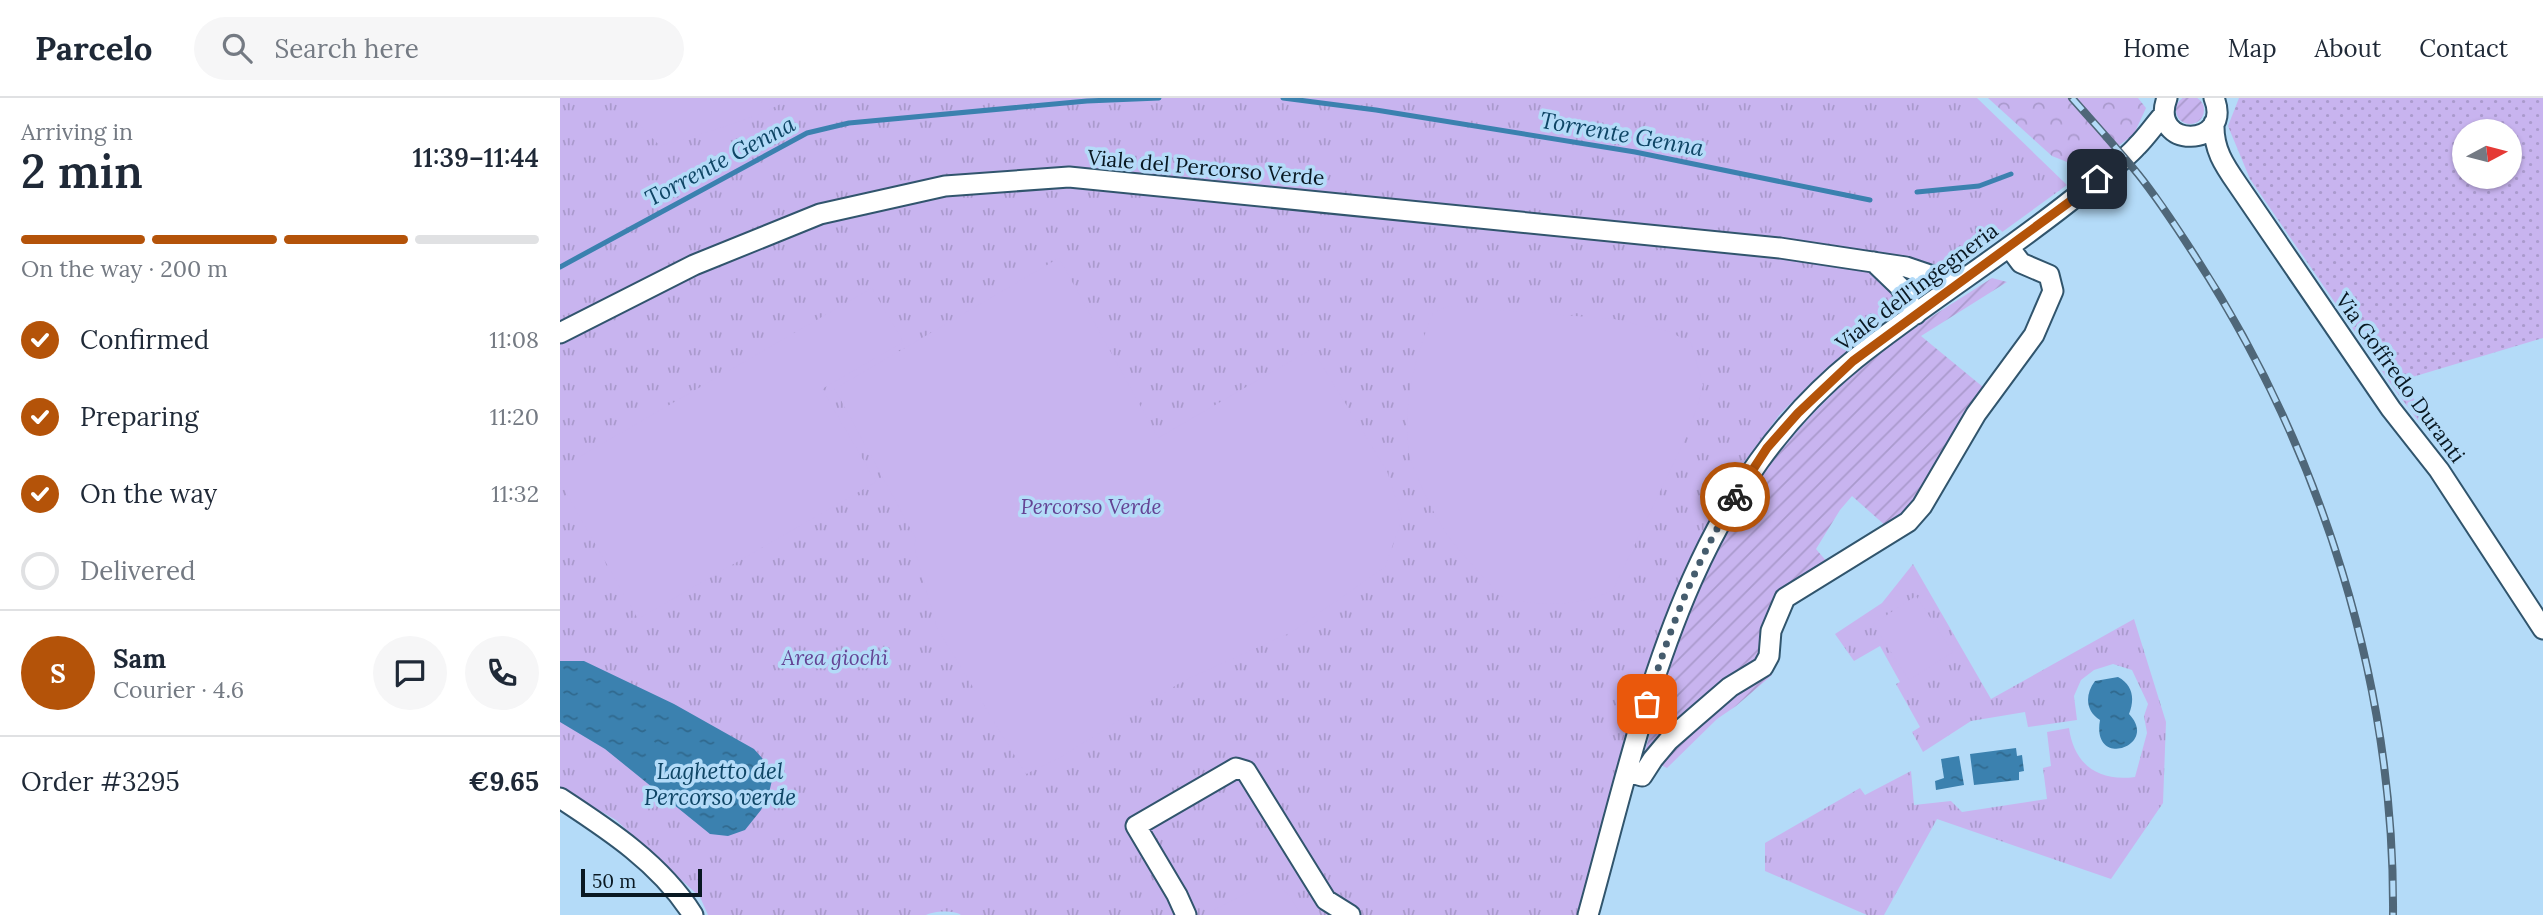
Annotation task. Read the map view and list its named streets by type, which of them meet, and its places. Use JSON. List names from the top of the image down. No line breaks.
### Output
{"streets":{"street":["Viale del Percorso Verde","Viale dell'Ingegneria","Via Goffredo Duranti"]},"crossings":[["Viale del Percorso Verde","Viale dell'Ingegneria"],["Viale dell'Ingegneria","Via Goffredo Duranti"]],"water":["Torrente Genna","Laghetto del Percorso verde"],"parks":["Percorso Verde","Area giochi"],"scale_bar":"50 m","north":"right","page":{"header":"Parcelo","search":"Search here","nav":["Home","Map","About","Contact"],"heading":["2 min","Arriving in","11:39–11:44"],"panel":["Sam","Courier · 4.6","Order #3295","€9.65"],"bar":"On the way · 200 m","list":[["Confirmed","11:08"],["Preparing","11:20"],["On the way","11:32"],"Delivered"],"round":"S","scale":"50 m"}}
